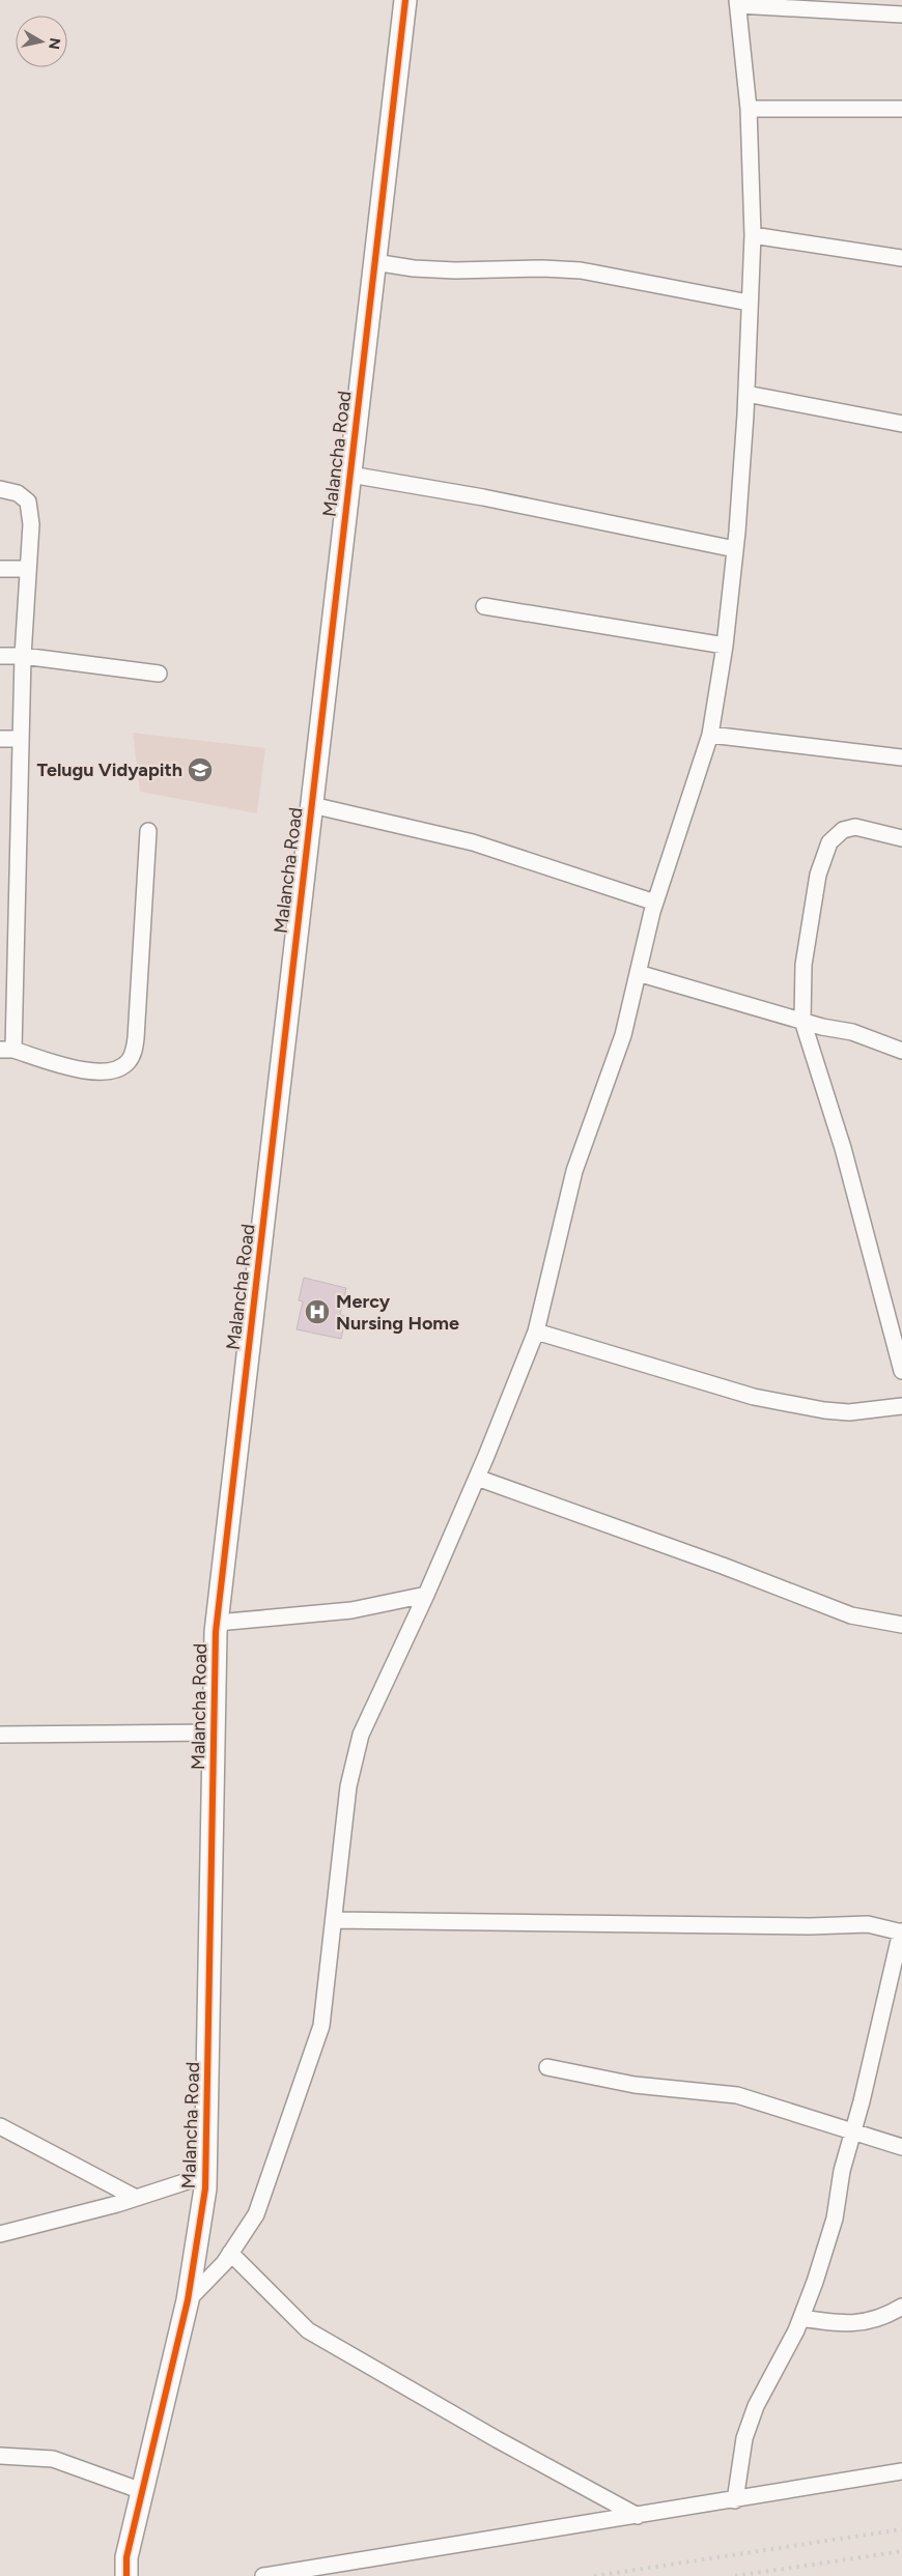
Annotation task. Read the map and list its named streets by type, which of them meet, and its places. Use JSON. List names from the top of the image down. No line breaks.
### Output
{"streets":{"street":["Malancha Road"]},"places":{"school or university":["Telugu Vidyapith"],"hospital":["Mercy Nursing Home"]},"north":"right"}
